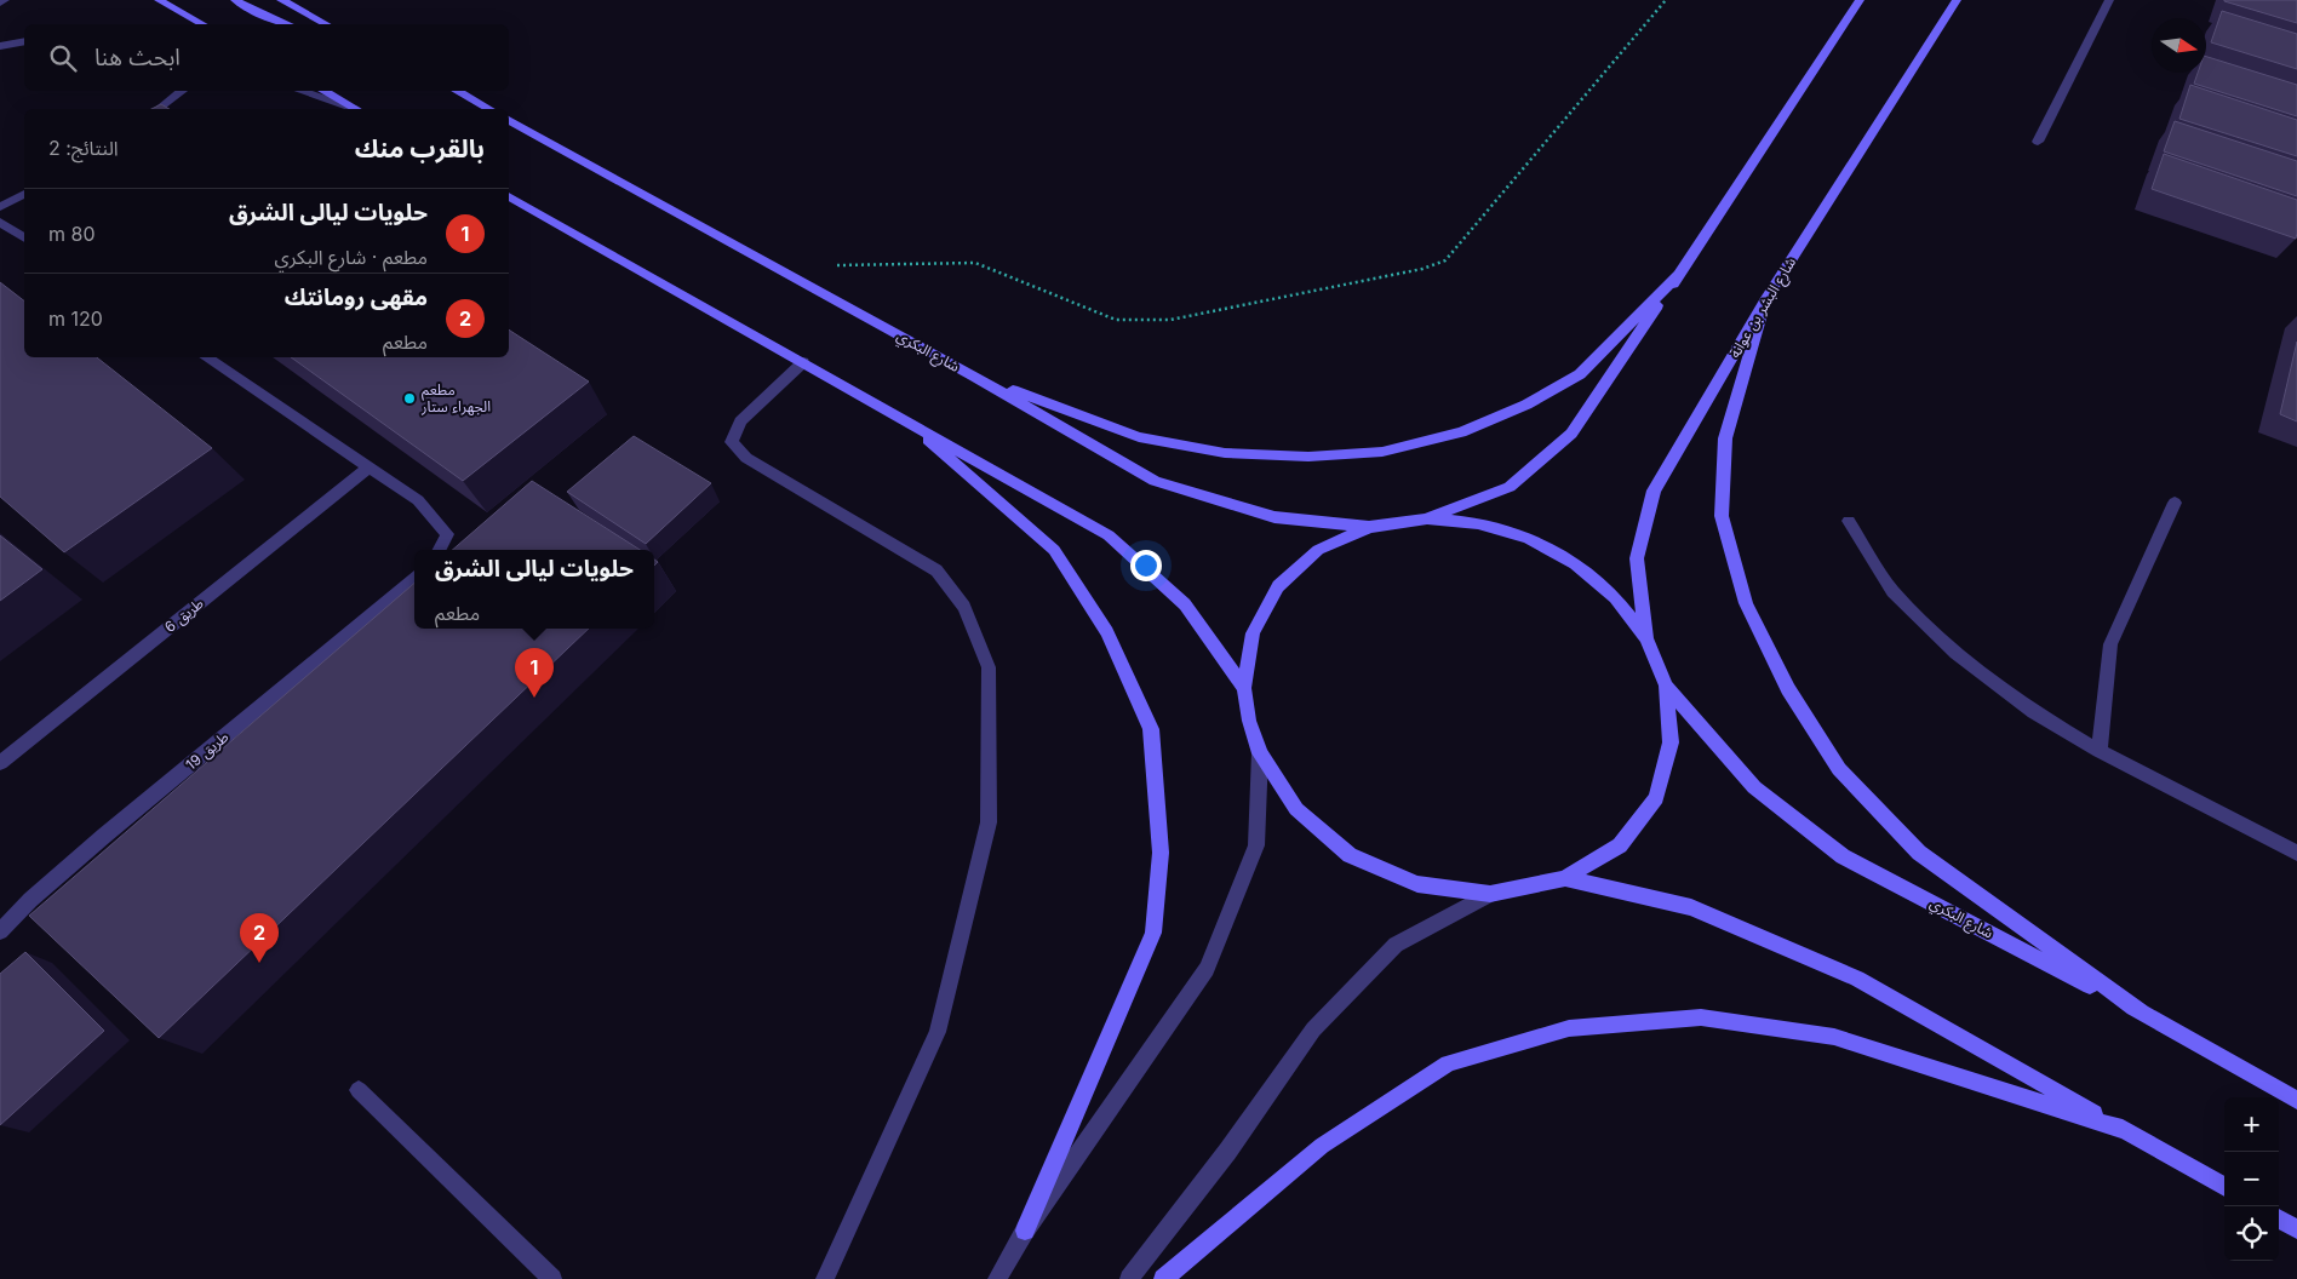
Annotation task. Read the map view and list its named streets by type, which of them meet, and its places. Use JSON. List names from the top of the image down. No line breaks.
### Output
{"streets":{"main road":["شارع البشر بن عوانة","شارع البكري"],"street":["طريق 6","طريق 19"]},"places":["مطعم الجهراء ستار"],"north":"right","page":{"search":"ابحث هنا","heading":["بالقرب منك","النتائج: 2"],"list":[{"mark":"1","name":"حلويات ليالى الشرق","note":"مطعم · شارع البكري","value":"80 m"},{"mark":"2","name":"مقهى رومانتك","note":"مطعم","value":"120 m"}],"popup":["حلويات ليالى الشرق","مطعم"],"pins":["1","2"],"map_buttons":["+","−"]}}
